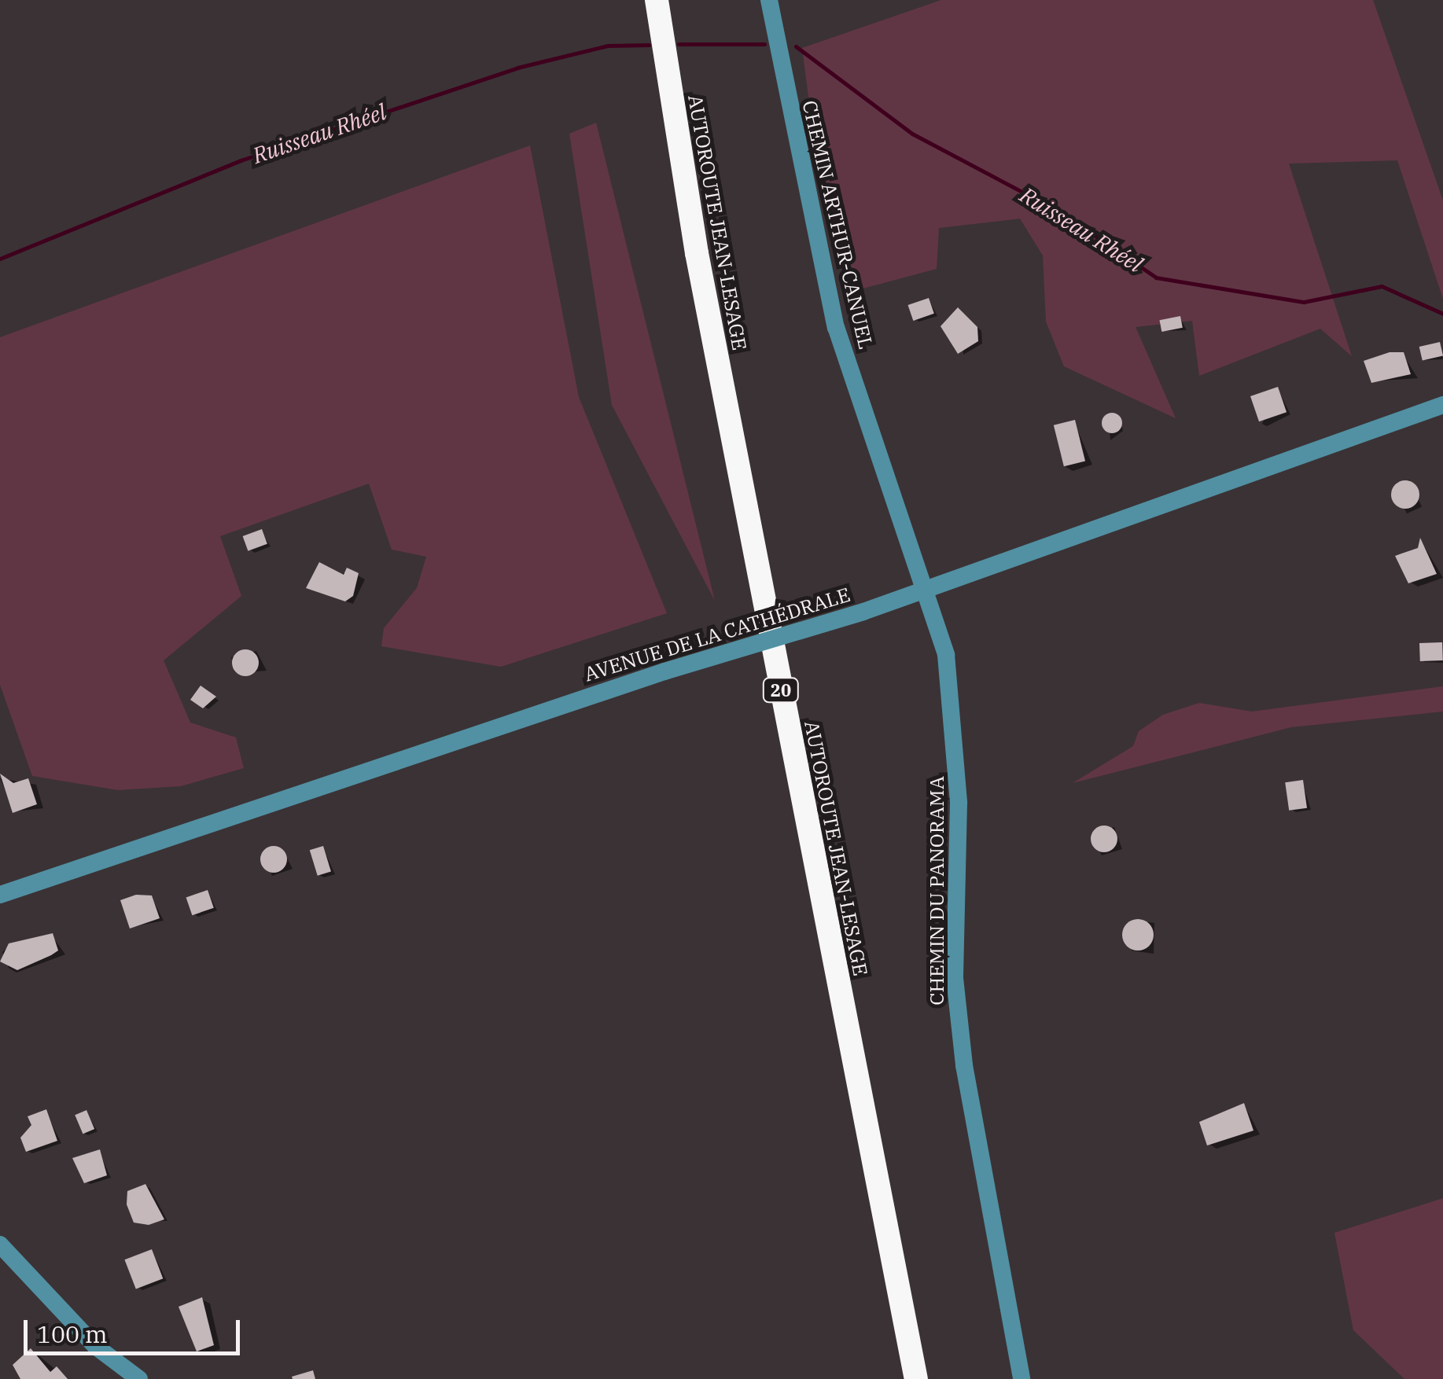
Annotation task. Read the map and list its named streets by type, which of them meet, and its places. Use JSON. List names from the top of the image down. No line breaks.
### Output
{"streets":{"highway":["AUTOROUTE JEAN-LESAGE","20"],"street":["CHEMIN ARTHUR-CANUEL","AVENUE DE LA CATHÉDRALE","CHEMIN DU PANORAMA"]},"crossings":[["CHEMIN ARTHUR-CANUEL","AVENUE DE LA CATHÉDRALE"],["CHEMIN ARTHUR-CANUEL","CHEMIN DU PANORAMA"],["AVENUE DE LA CATHÉDRALE","CHEMIN DU PANORAMA"]],"water":["Ruisseau Rhéel"],"scale_bar":"100 m"}
